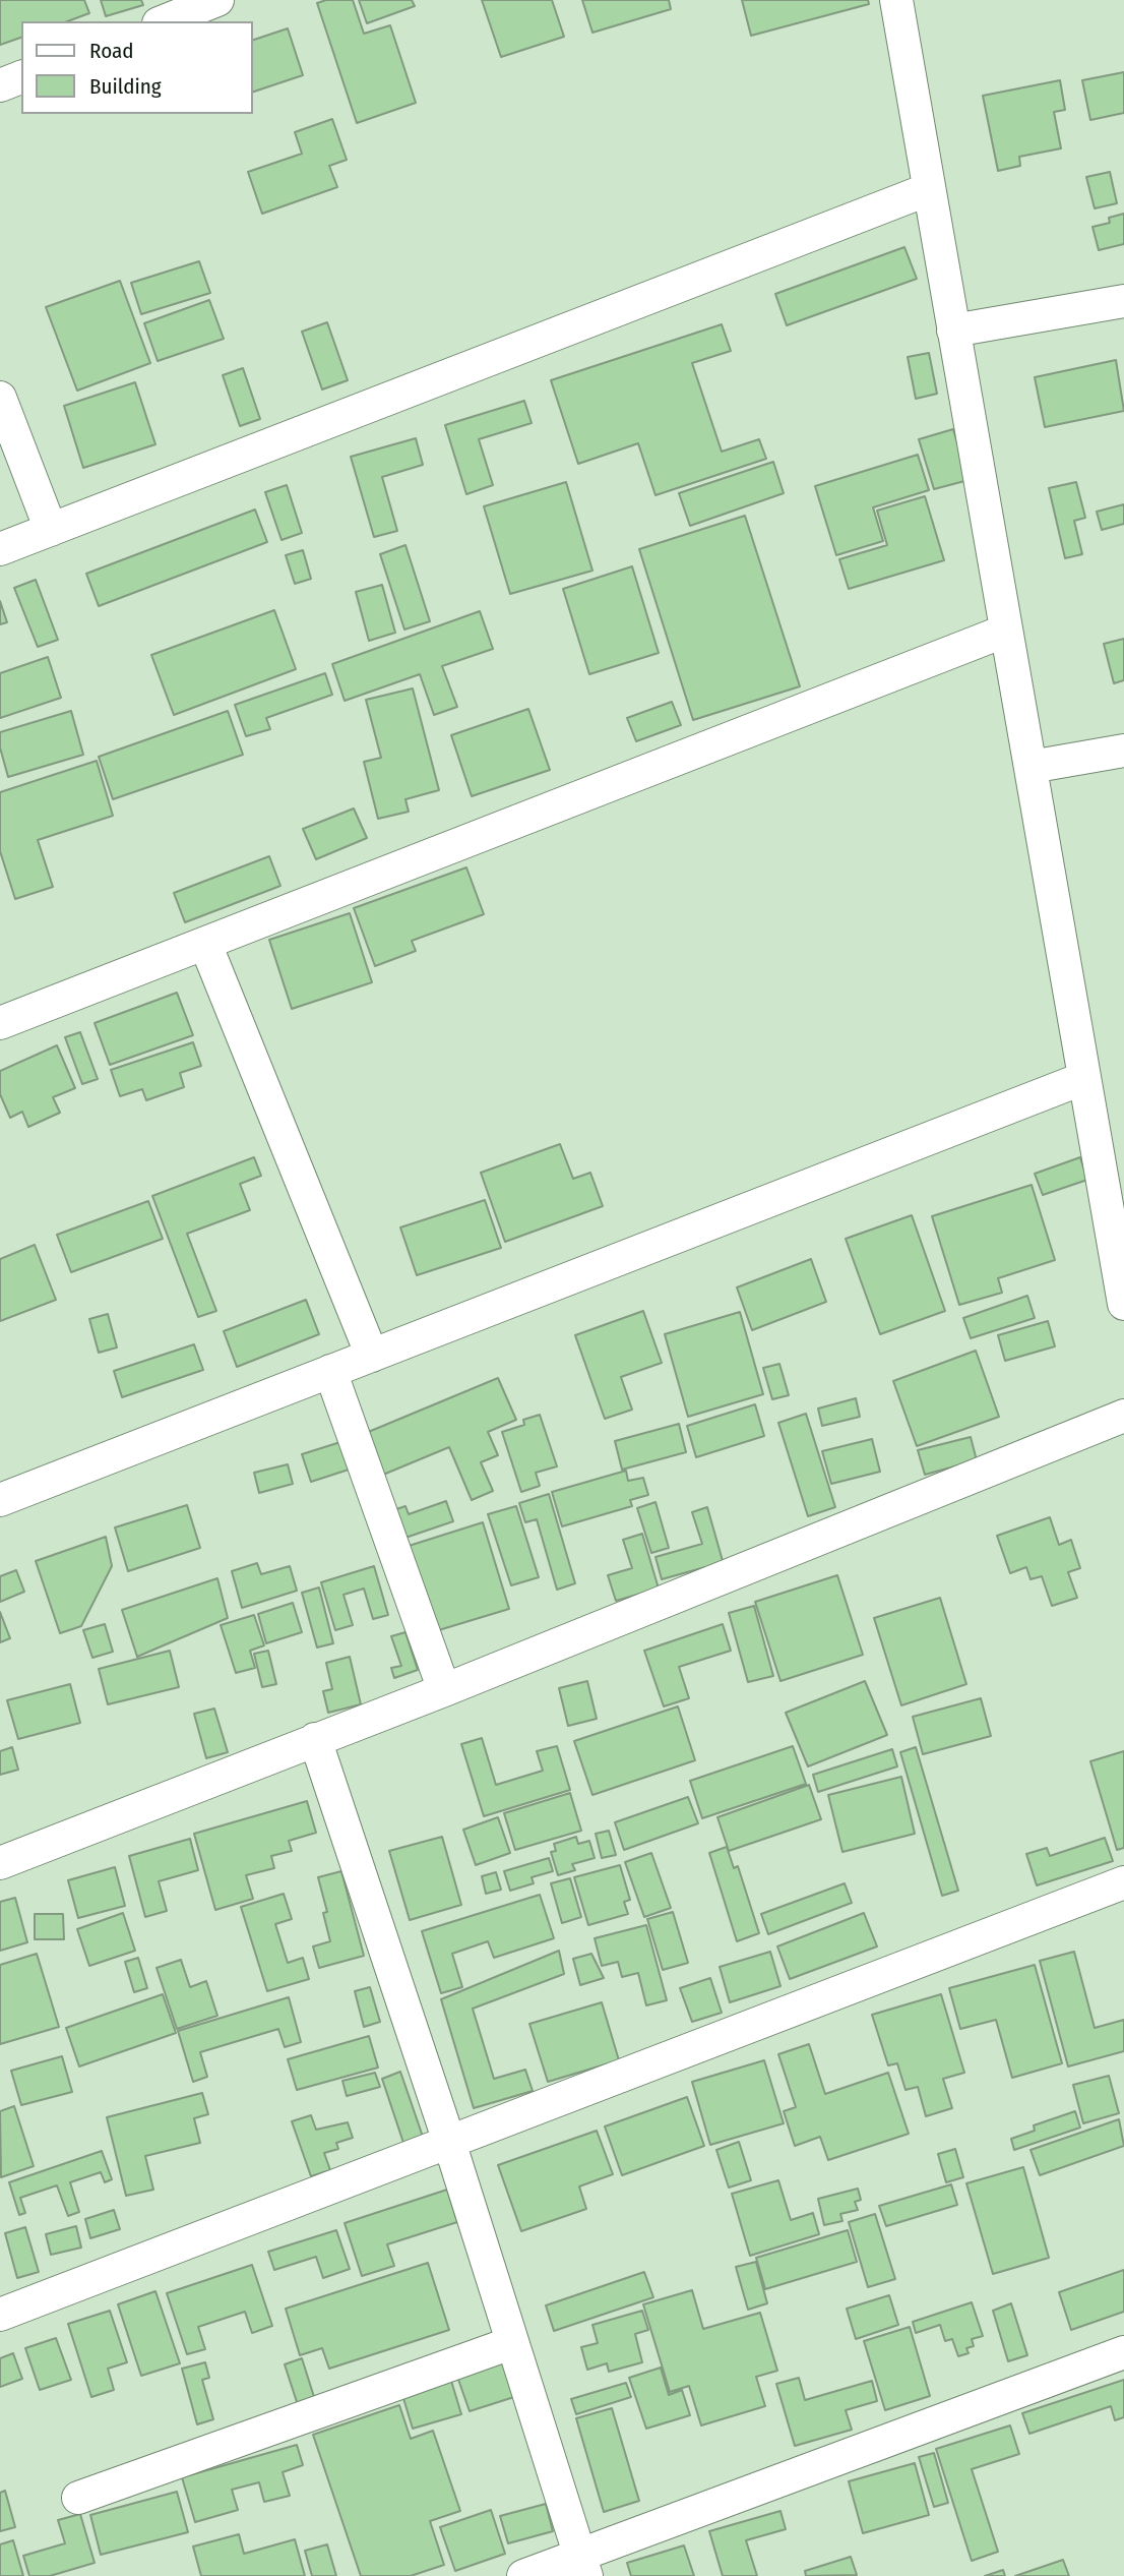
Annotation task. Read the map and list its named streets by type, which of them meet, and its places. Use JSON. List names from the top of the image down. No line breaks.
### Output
{"legend":["Road","Building"]}
